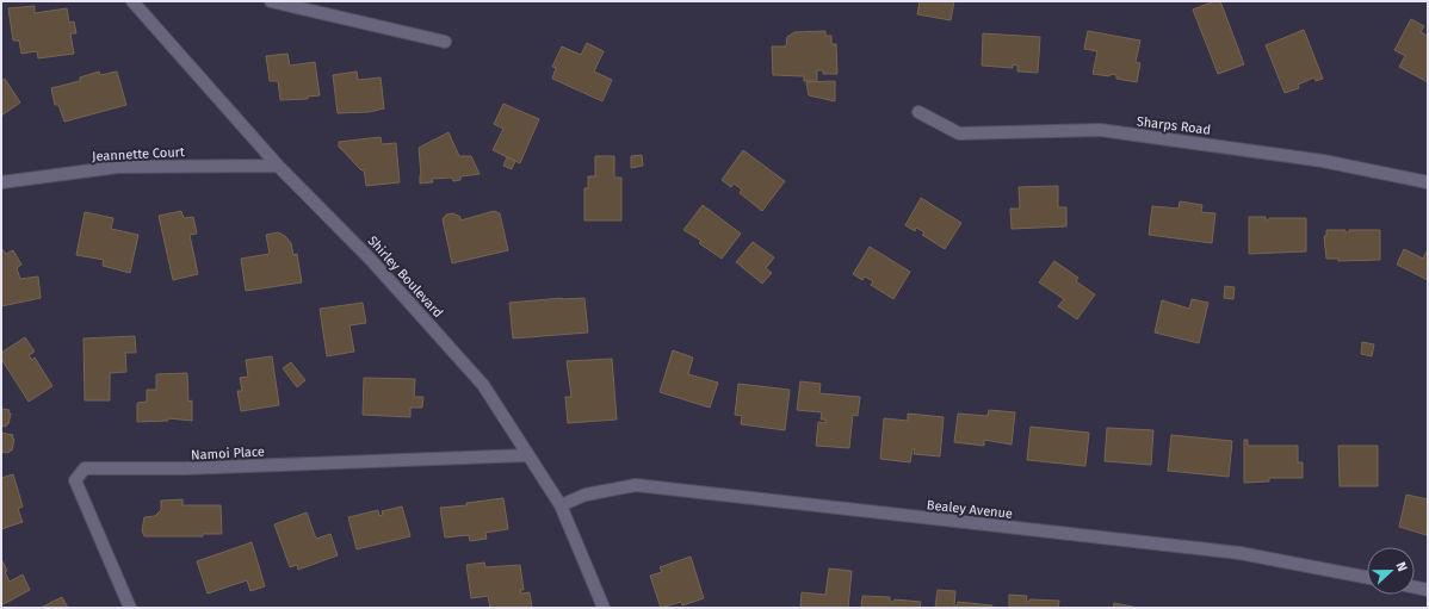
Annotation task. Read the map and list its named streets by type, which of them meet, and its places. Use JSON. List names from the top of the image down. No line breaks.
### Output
{"streets":{"street":["Sharps Road","Jeannette Court","Shirley Boulevard","Namoi Place","Bealey Avenue"]},"crossings":[["Jeannette Court","Shirley Boulevard"],["Shirley Boulevard","Namoi Place"],["Shirley Boulevard","Bealey Avenue"]],"north":"right"}
